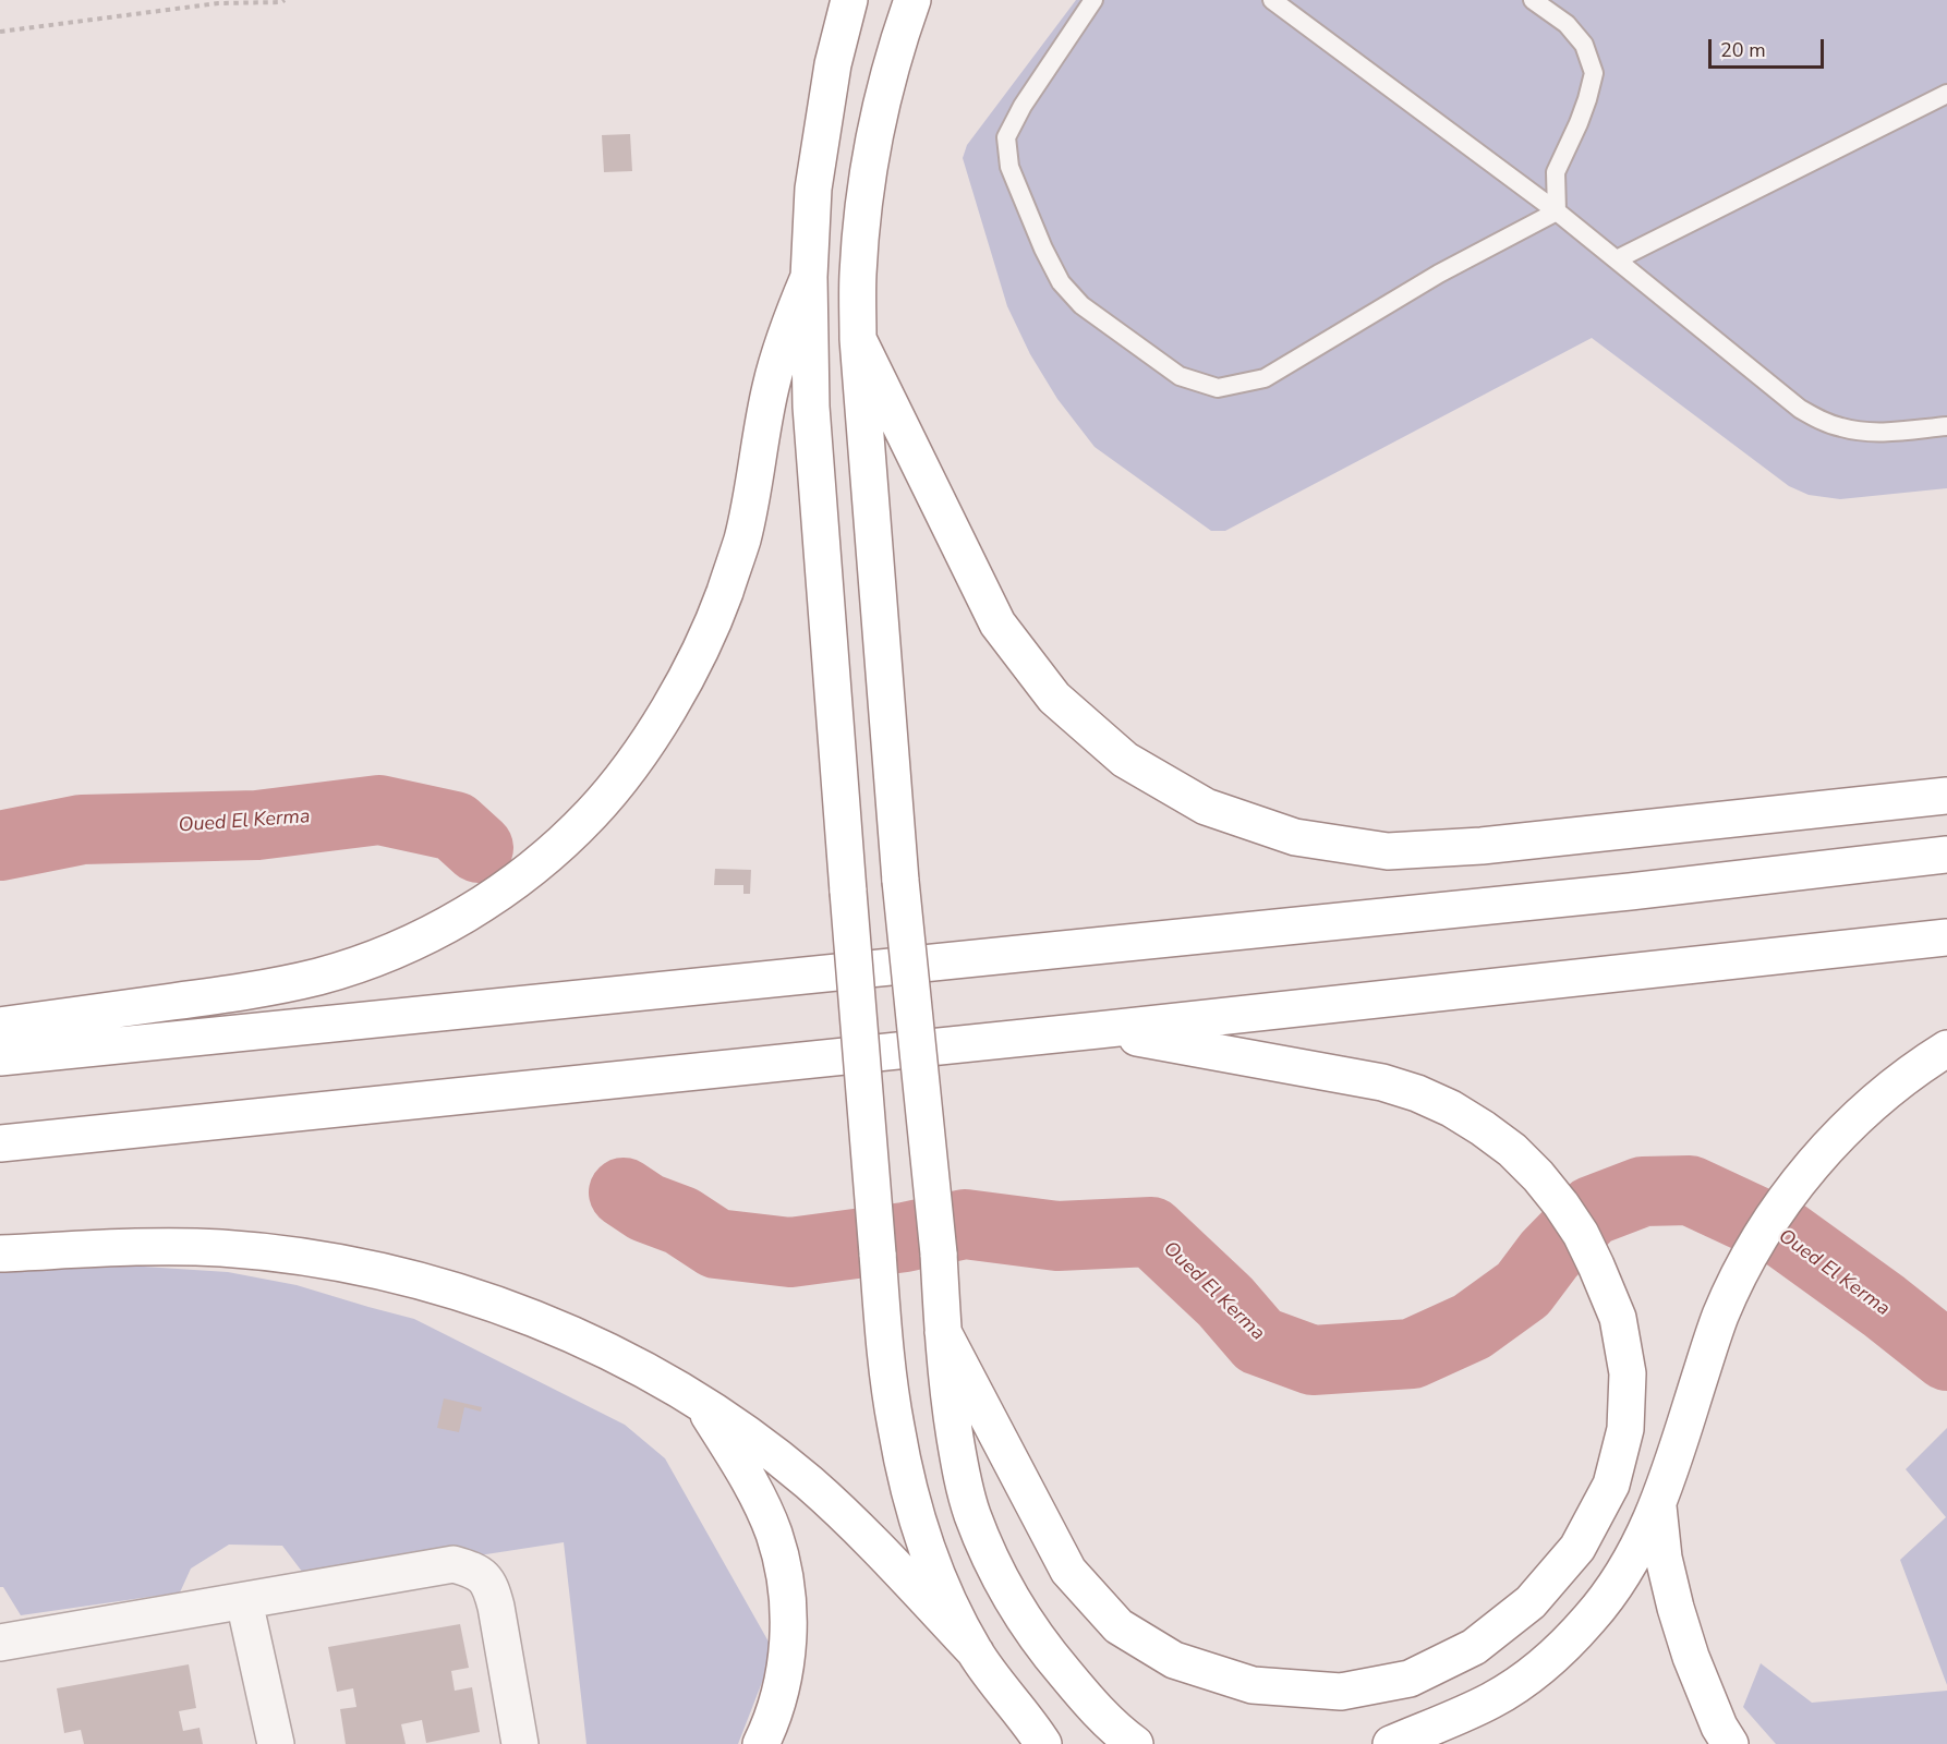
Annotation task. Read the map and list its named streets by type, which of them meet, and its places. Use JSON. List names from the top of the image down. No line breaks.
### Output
{"water":["Oued El Kerma"],"scale_bar":"20 m"}
